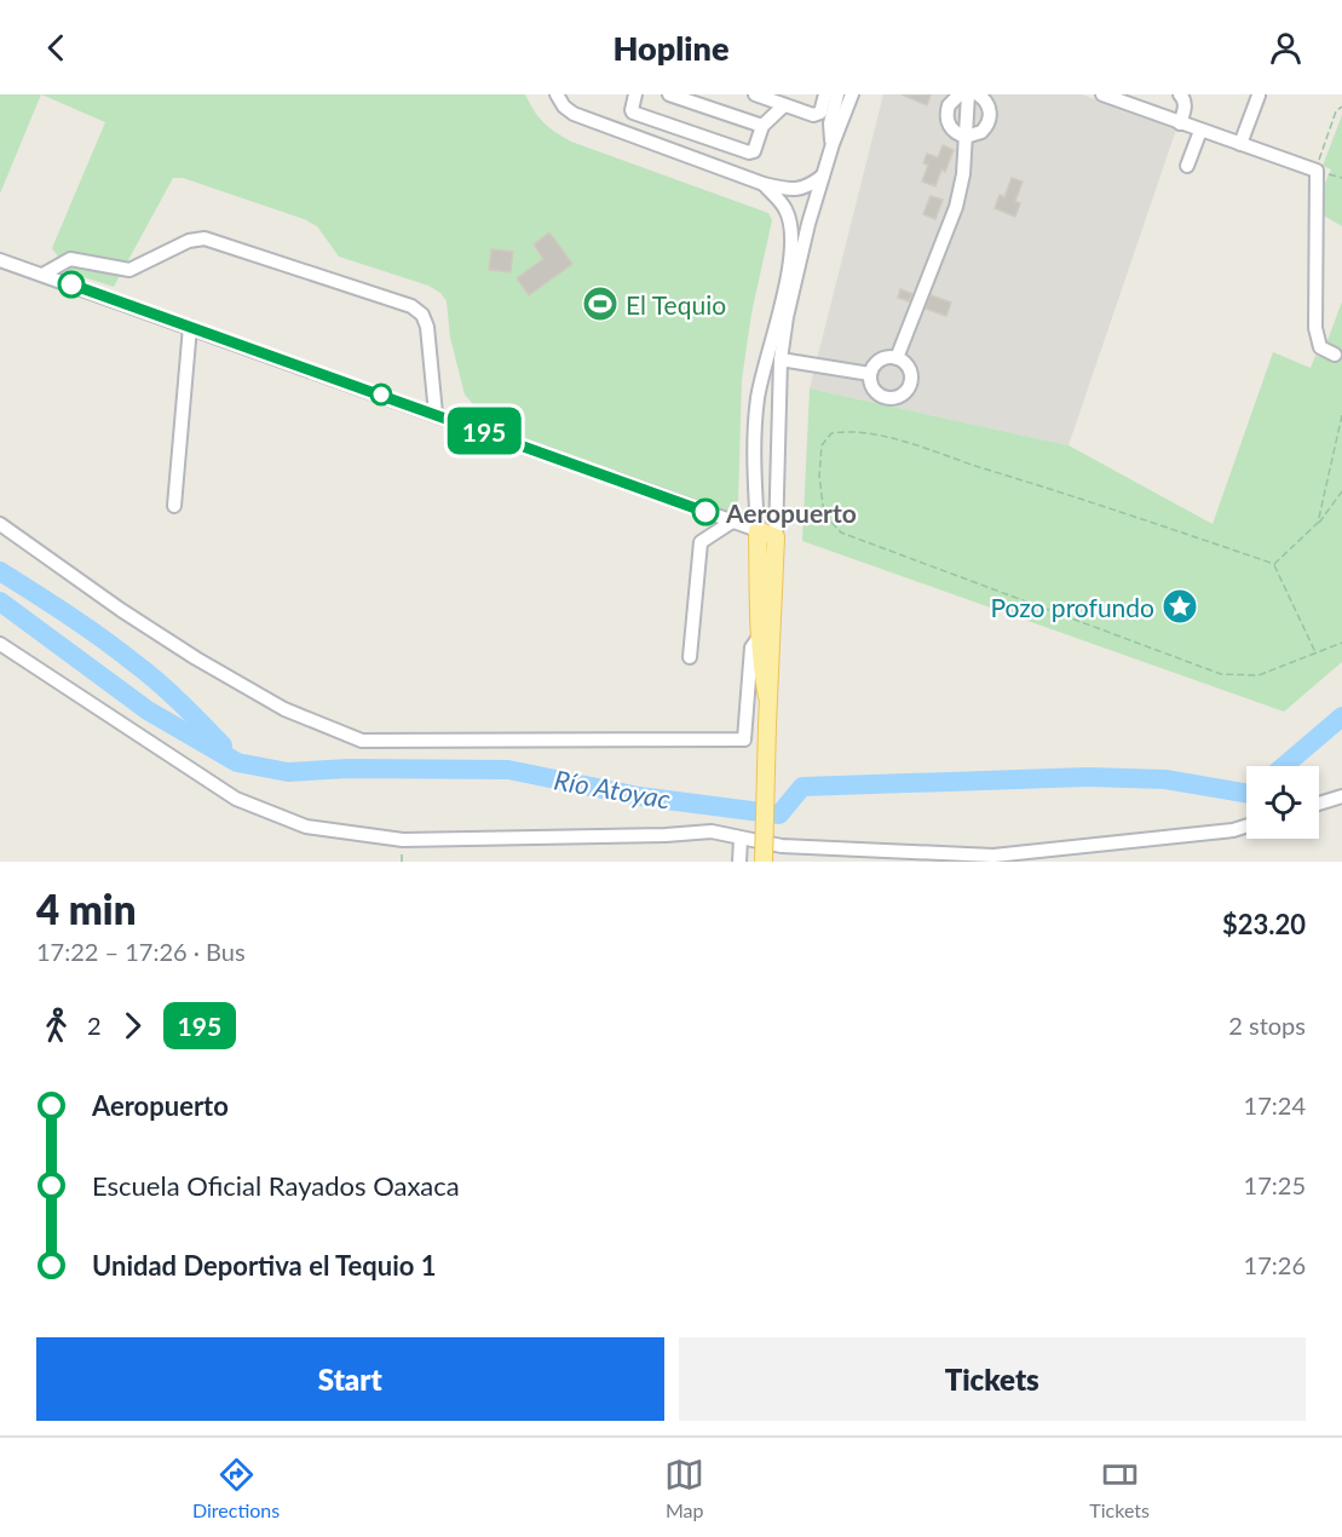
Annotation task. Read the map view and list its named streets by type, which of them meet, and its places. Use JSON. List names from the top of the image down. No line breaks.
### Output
{"water":["Río Atoyac"],"places":{"sports":["El Tequio"],"other":["Aeropuerto"],"place":["Pozo profundo"]},"lines":["bus line 195"],"page":{"header":"Hopline","on_map":"195","heading":["4 min","17:22 – 17:26 · Bus","$23.20"],"legs":["2","195","2 stops"],"list":[{"name":"Aeropuerto","value":"17:24"},{"name":"Escuela Oficial Rayados Oaxaca","value":"17:25"},{"name":"Unidad Deportiva el Tequio 1","value":"17:26"}],"buttons":["Start","Tickets"],"tabs":["Directions","Map","Tickets"]}}
